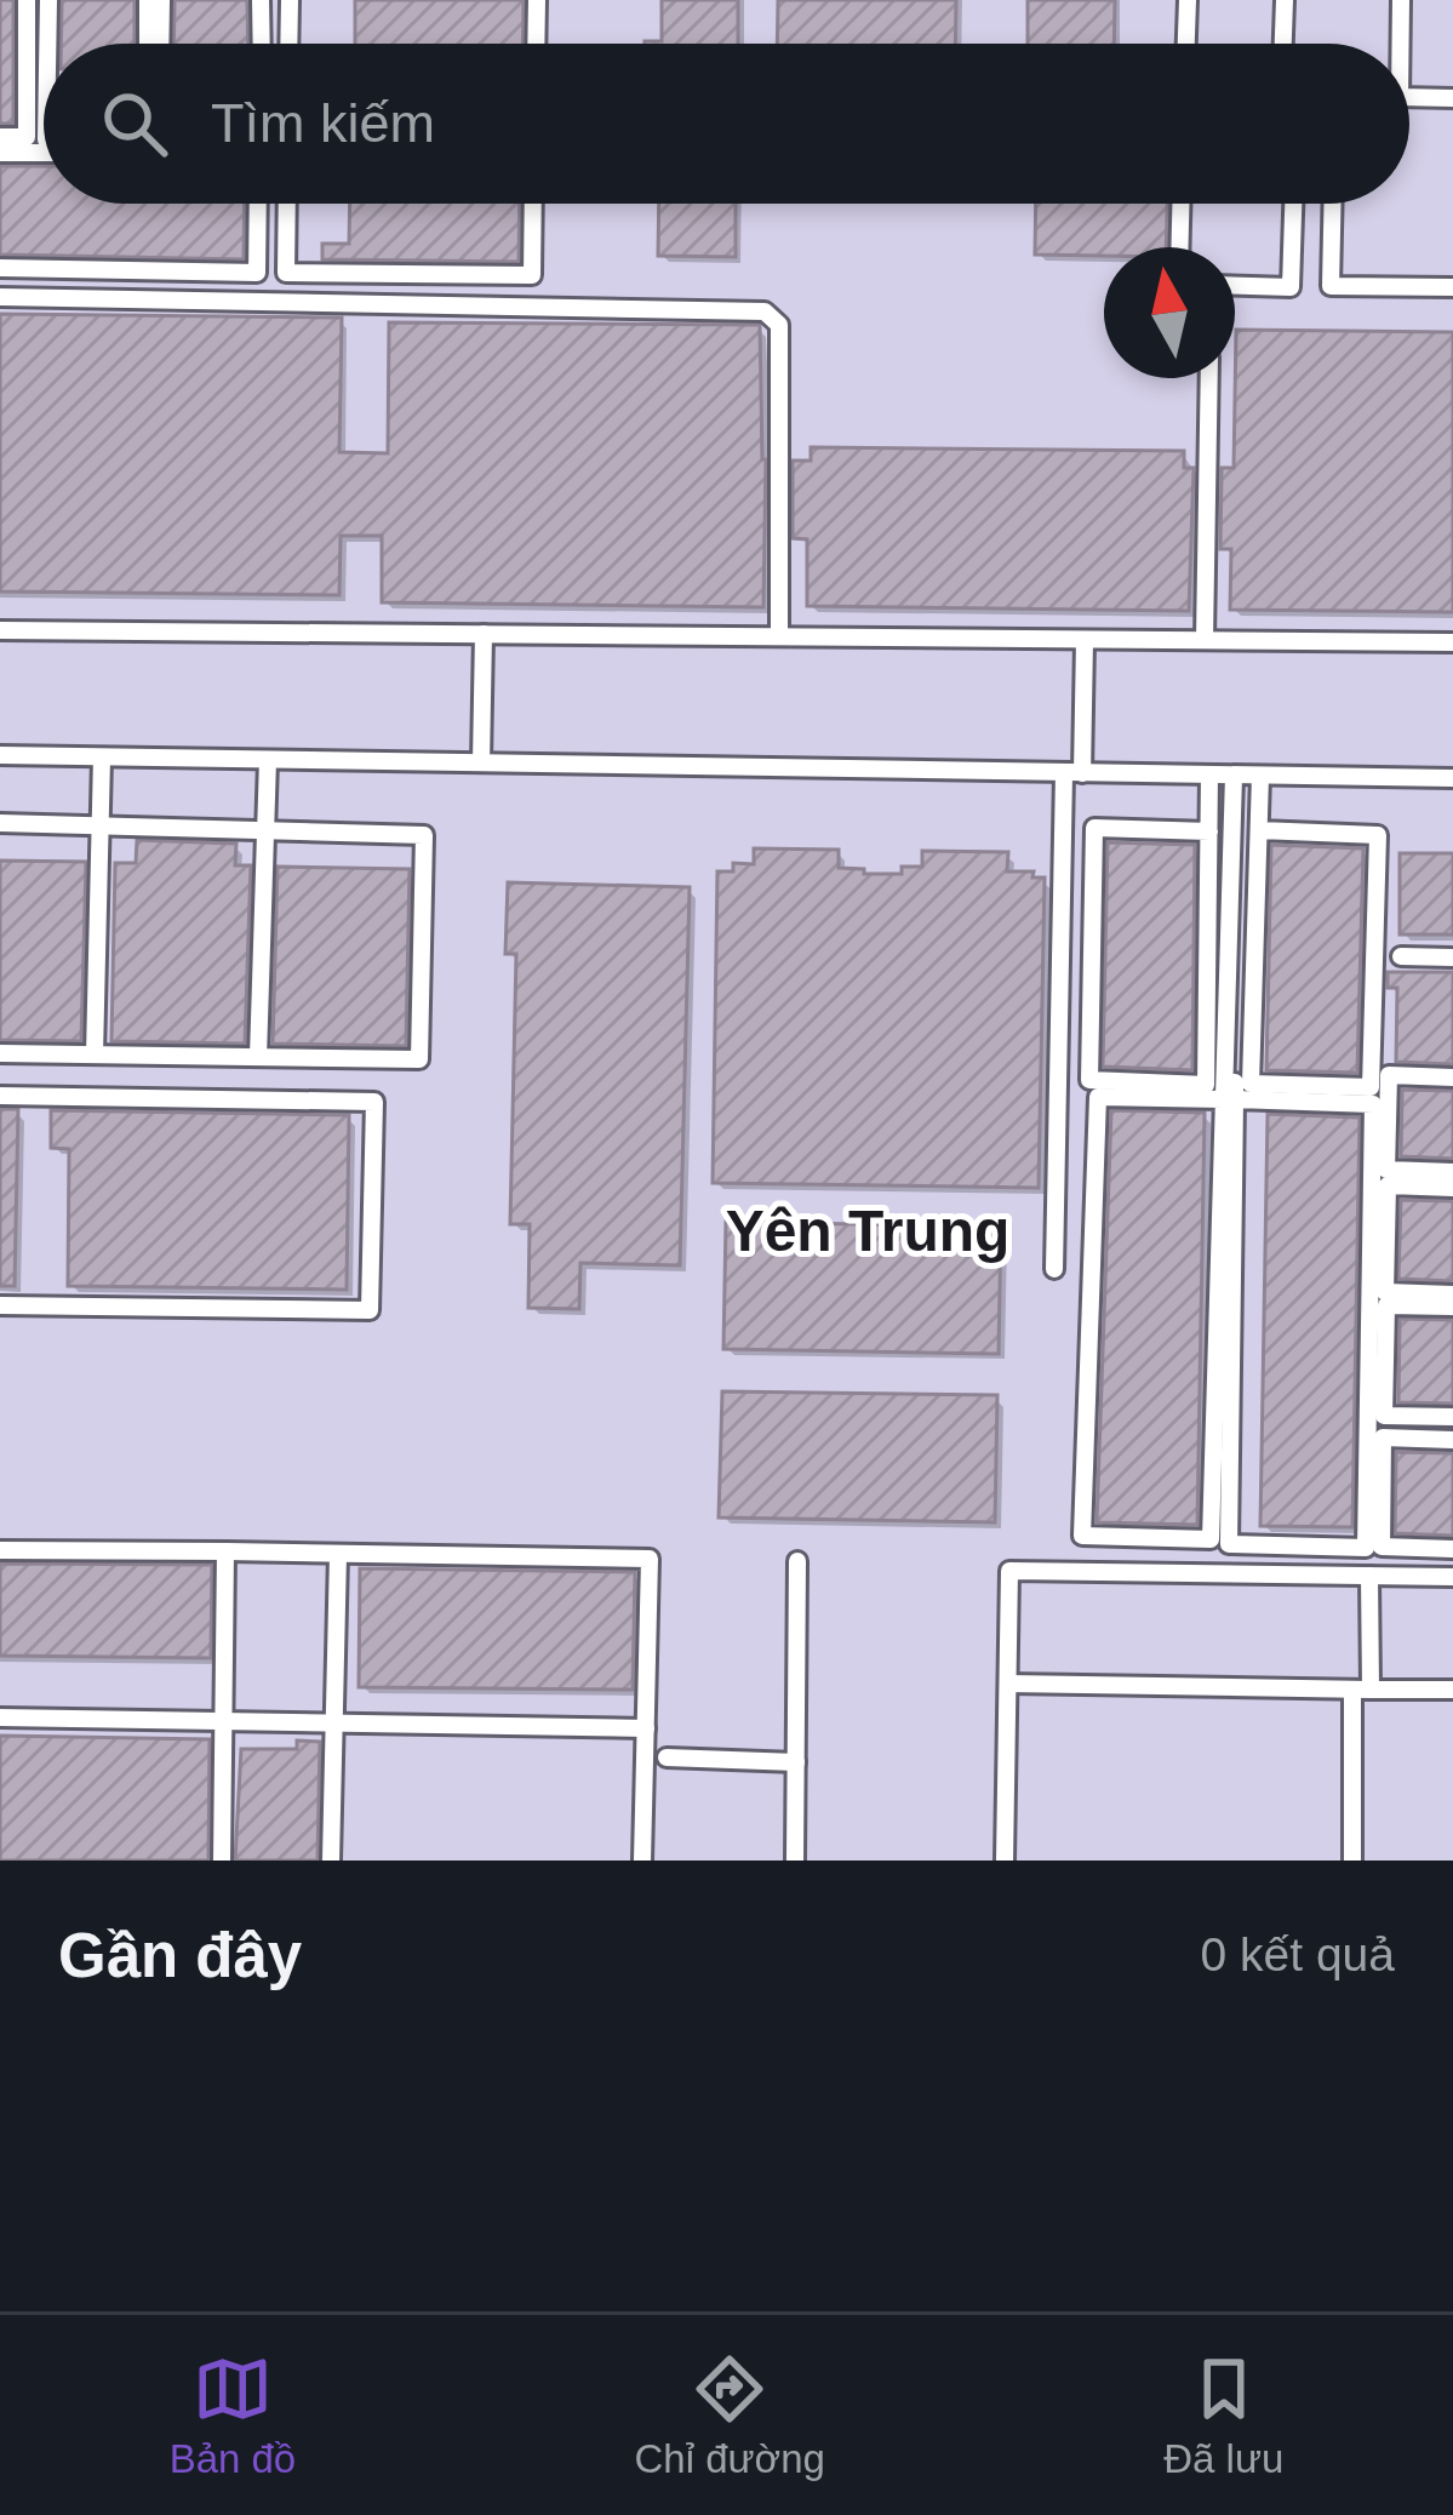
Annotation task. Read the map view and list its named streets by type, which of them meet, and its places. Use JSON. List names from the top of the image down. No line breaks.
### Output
{"districts":["Yên Trung"],"north":"top","page":{"search":"Tìm kiếm","heading":["Gần đây","0 kết quả"],"nav":["Bản đồ","Chỉ đường","Đã lưu"]}}
